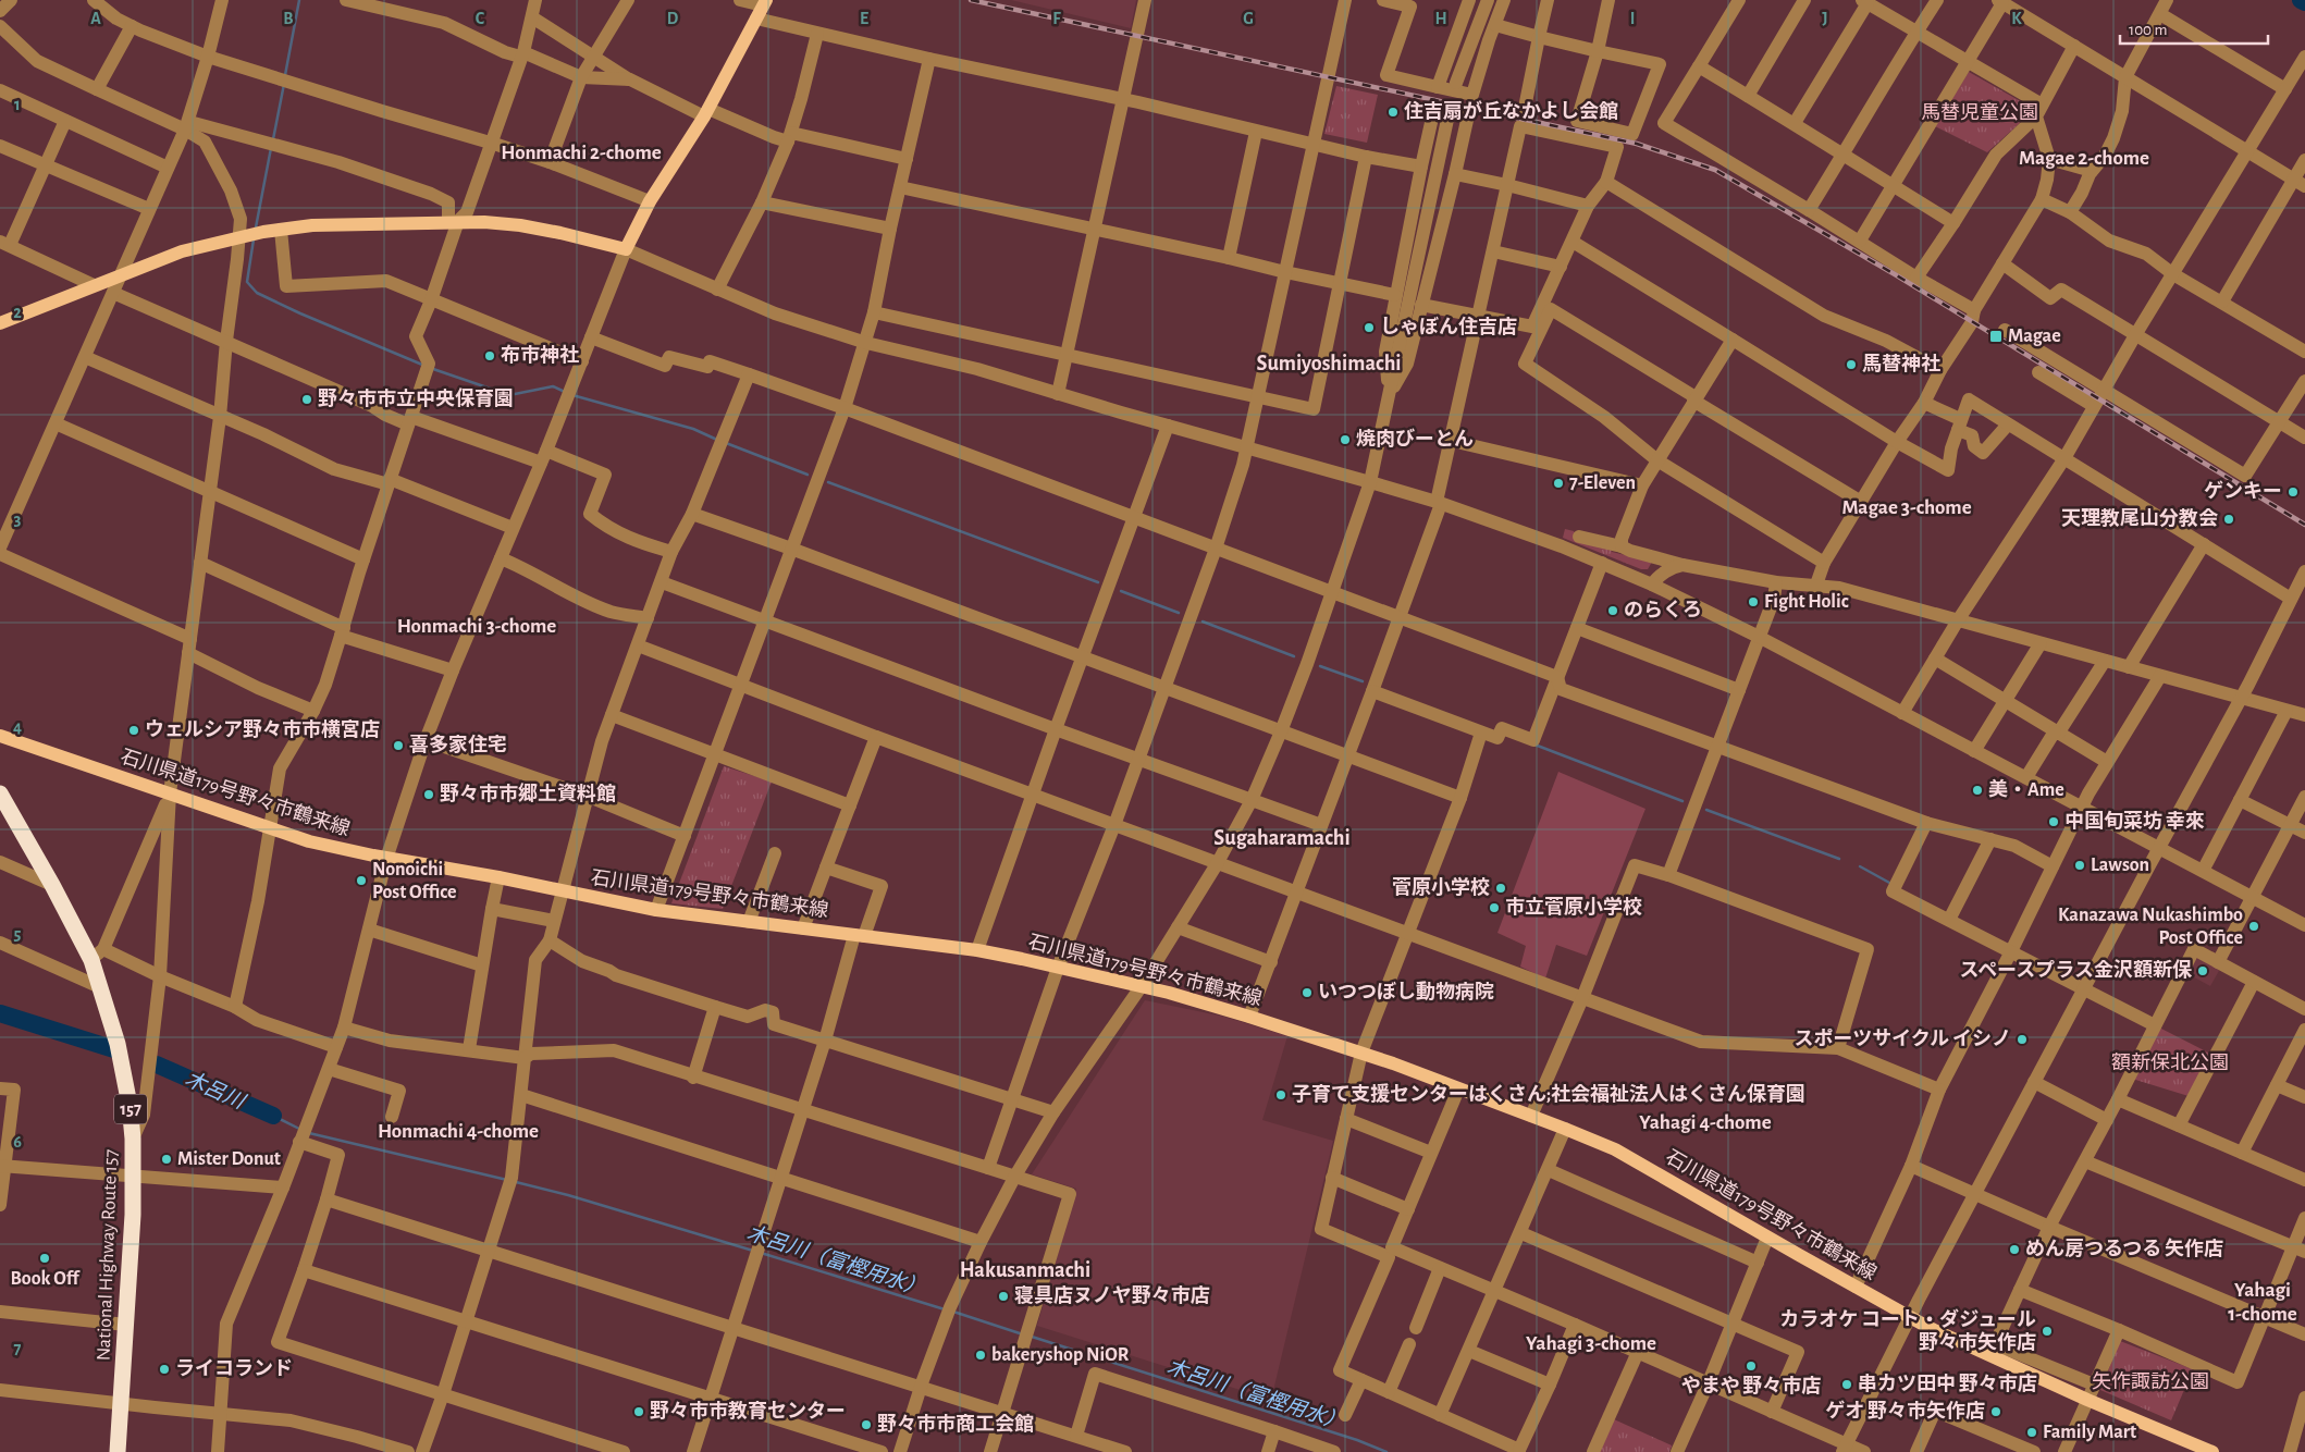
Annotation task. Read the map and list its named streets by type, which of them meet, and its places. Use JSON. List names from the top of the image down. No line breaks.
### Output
{"streets":{"highway":["157","National Highway Route 157"],"main road":["石川県道179号野々市鶴来線"]},"districts":["Honmachi 2-chome","Magae 2-chome","Sumiyoshimachi","Magae 3-chome","Honmachi 3-chome","Sugaharamachi","Yahagi 4-chome","Honmachi 4-chome","Hakusanmachi","Yahagi 1-chome","Yahagi 3-chome"],"water":["木呂川","木呂川（富樫用水）"],"parks":["馬替児童公園","額新保北公園","矢作諏訪公園"],"places":{"other":["住吉扇が丘なかよし会館","しゃぼん住吉店","布市神社","馬替神社","野々市市立中央保育園","焼肉びーとん","7-Eleven","ゲンキー","天理教尾山分教会","Fight Holic","のらくろ","ウェルシア野々市市横宮店","喜多家住宅","美・Ame","野々市市郷土資料館","中国旬菜坊 幸來","Lawson","Nonoichi Post Office","菅原小学校","市立菅原小学校","Kanazawa Nukashimbo Post Office","スペースプラス金沢額新保","いつつぼし動物病院","スポーツサイクル イシノ","子育て支援センターはくさん;社会福祉法人はくさん保育園","Mister Donut","めん房つるつる 矢作店","Book Off","寝具店ヌノヤ野々市店","カラオケ コート・ダジュール 野々市矢作店","bakeryshop NiOR","やまや 野々市店","ライコランド","串カツ田中 野々市店","野々市市教育センター","ゲオ 野々市矢作店","野々市市商工会館","Family Mart"],"transit":["Magae"]},"scale_bar":"100 m","grid":{"columns":["A","B","C","D","E","F","G","H","I","J","K"],"rows":["1","2","3","4","5","6","7"]}}
